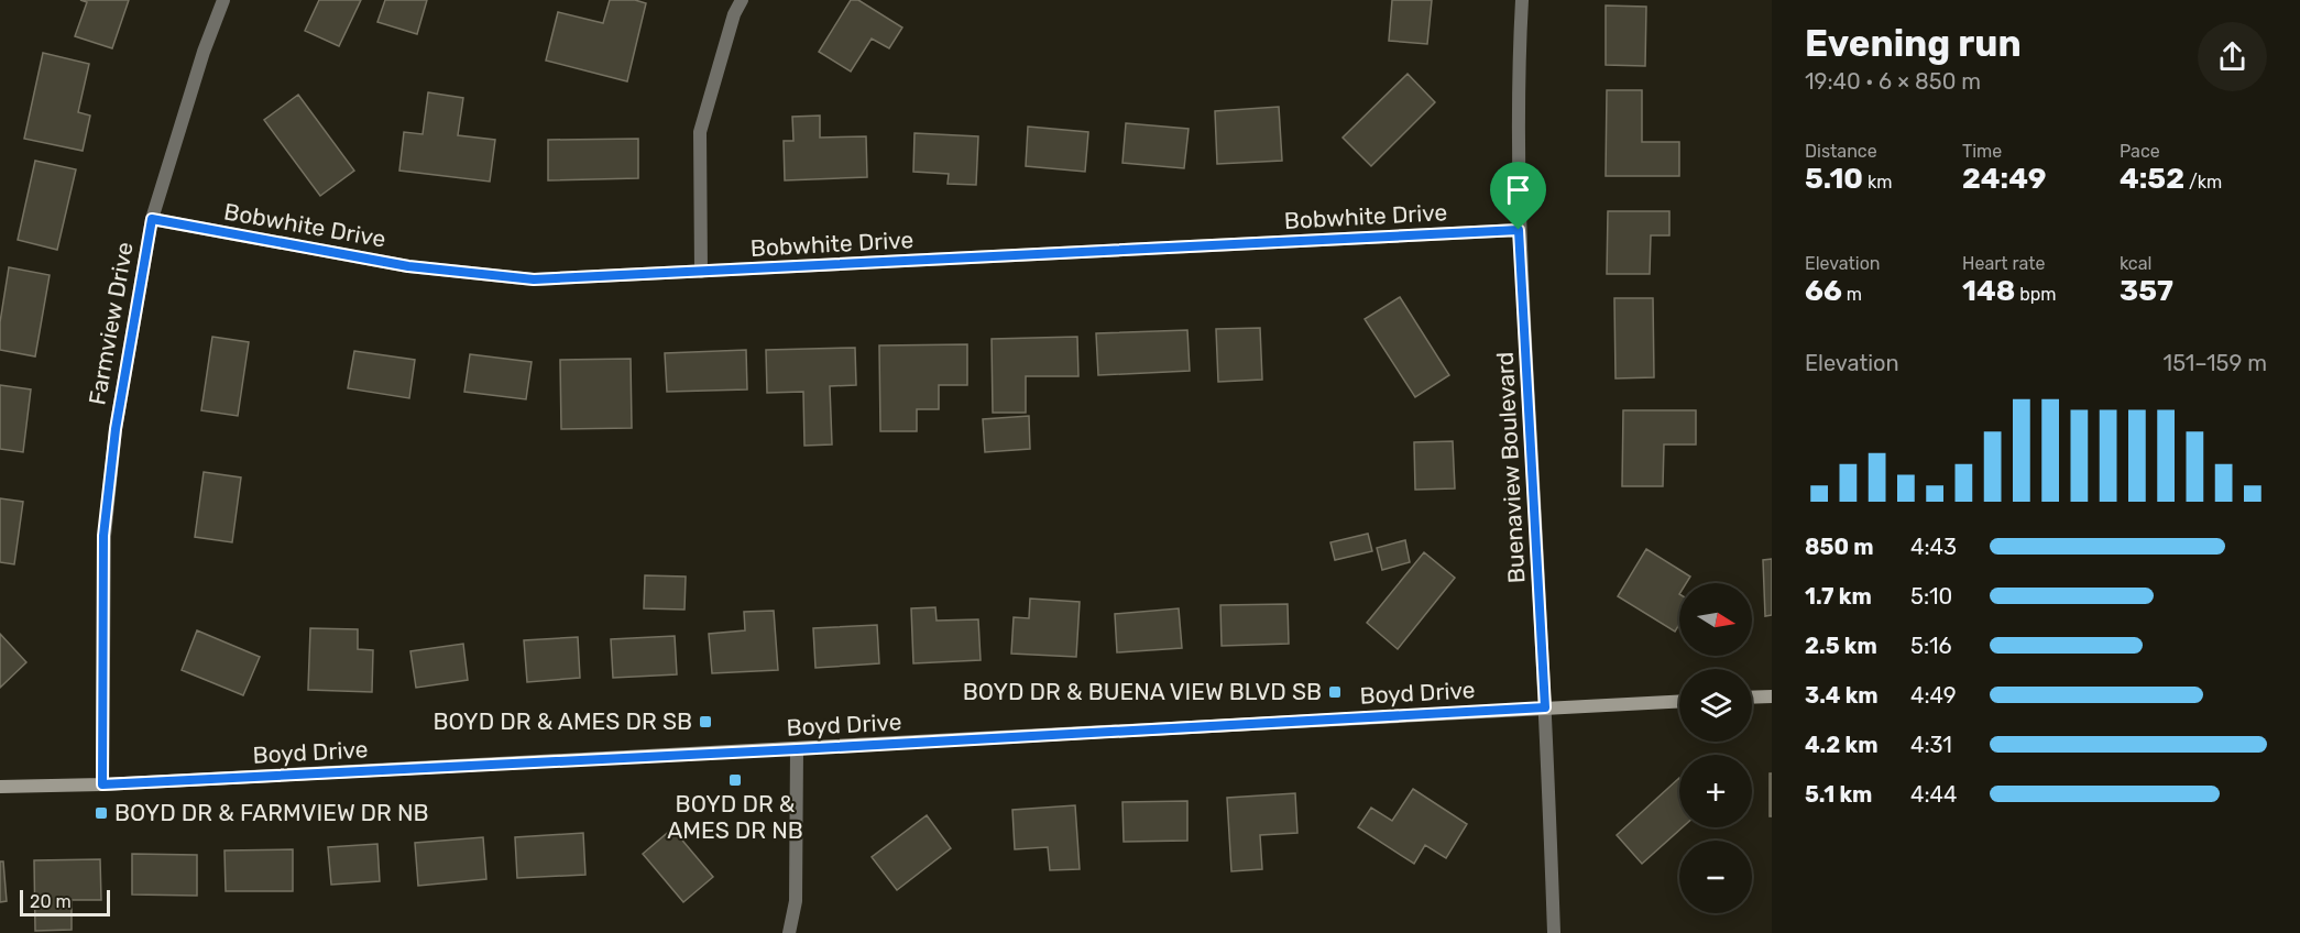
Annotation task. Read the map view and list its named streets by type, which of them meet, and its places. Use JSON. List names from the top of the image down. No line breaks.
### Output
{"streets":{"street":["Bobwhite Drive","Farmview Drive","Buenaview Boulevard","Boyd Drive"]},"crossings":[["Bobwhite Drive","Farmview Drive"],["Bobwhite Drive","Buenaview Boulevard"],["Farmview Drive","Boyd Drive"],["Buenaview Boulevard","Boyd Drive"]],"places":{"transit":["BOYD DR & BUENA VIEW BLVD SB","BOYD DR & AMES DR SB","BOYD DR & AMES DR NB","BOYD DR & FARMVIEW DR NB"]},"scale_bar":"20 m","north":"right","page":{"heading":["Evening run","19:40 · 6 × 850 m"],"stats":[["Distance","5.10 km"],["Time","24:49"],["Pace","4:52 /km"],["Elevation","66 m"],["Heart rate","148 bpm"],["kcal","357"]],"chart":["Elevation","151–159 m"],"list":[{"name":"850 m","note":"4:43"},{"name":"1.7 km","note":"5:10"},{"name":"2.5 km","note":"5:16"},{"name":"3.4 km","note":"4:49"},{"name":"4.2 km","note":"4:31"},{"name":"5.1 km","note":"4:44"}],"map_buttons":["+","−"],"scale":"20 m"}}
